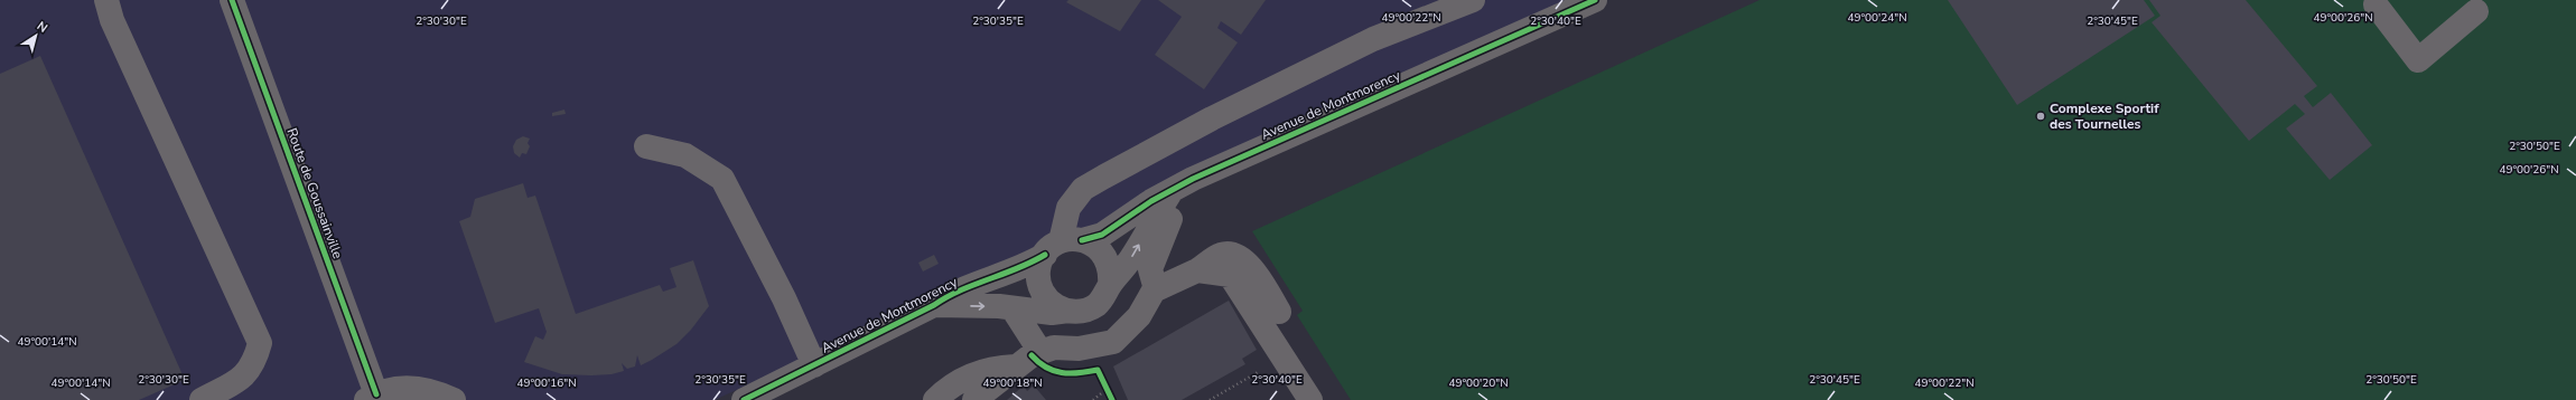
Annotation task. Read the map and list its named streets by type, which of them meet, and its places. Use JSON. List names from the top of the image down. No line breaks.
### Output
{"streets":{"street":["Avenue de Montmorency","Route de Goussainville"]},"places":["Complexe Sportif des Tournelles"],"north":"top right","coordinates":["49°00'24\"N","49°00'26\"N","49°00'22\"N","2°30'30\"E","2°30'35\"E","2°30'45\"E","2°30'40\"E","2°30'50\"E","49°00'14\"N","49°00'16\"N","49°00'18\"N","49°00'20\"N"]}
